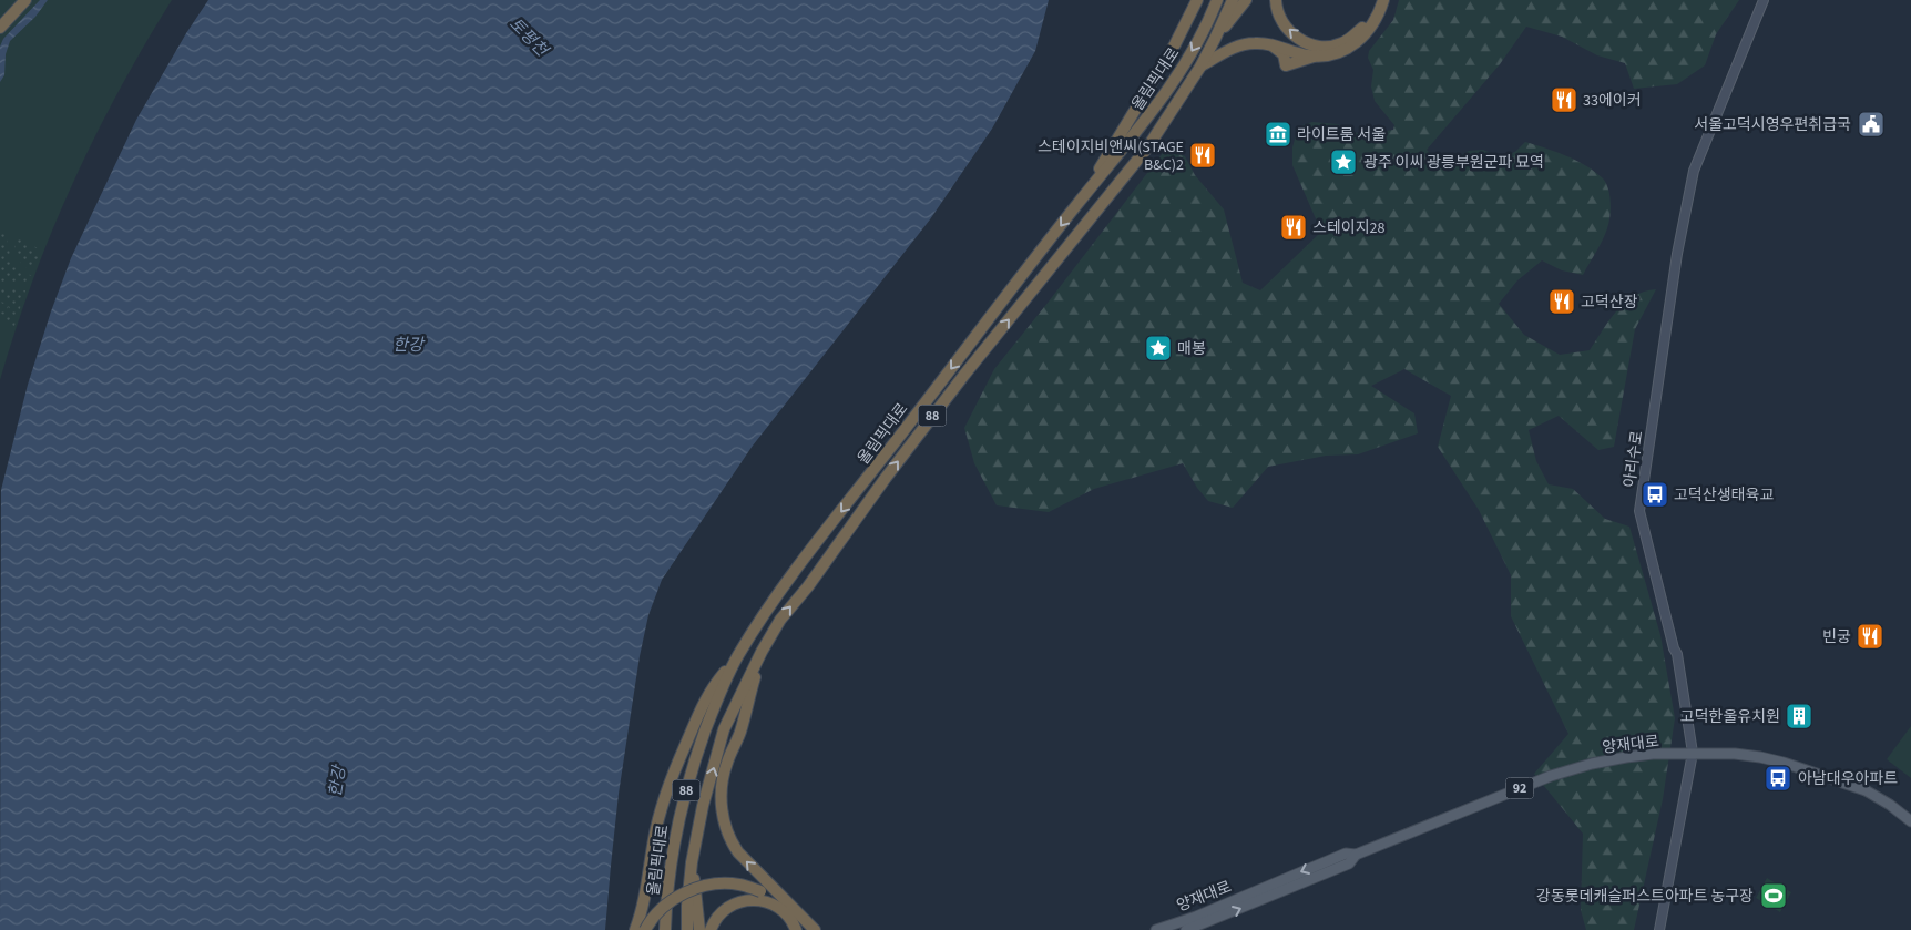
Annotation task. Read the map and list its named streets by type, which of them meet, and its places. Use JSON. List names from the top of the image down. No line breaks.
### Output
{"streets":{"highway":["올림픽대로","88"],"main road":["아리수로","양재대로","92"]},"crossings":[["아리수로","양재대로"]],"water":["토평천","한강"],"places":{"restaurant":["33에이커","스테이지비앤씨(STAGE B&C)2","스테이지28","고덕산장","빈궁"],"public building":["서울고덕시영우편취급국"],"museum":["라이트룸 서울"],"place":["광주 이씨 광릉부원군파 묘역","매봉"],"bus stop":["고덕산생태육교","아남대우아파트"],"building":["고덕한울유치원"],"sports":["강동롯데캐슬퍼스트아파트 농구장"]}}
